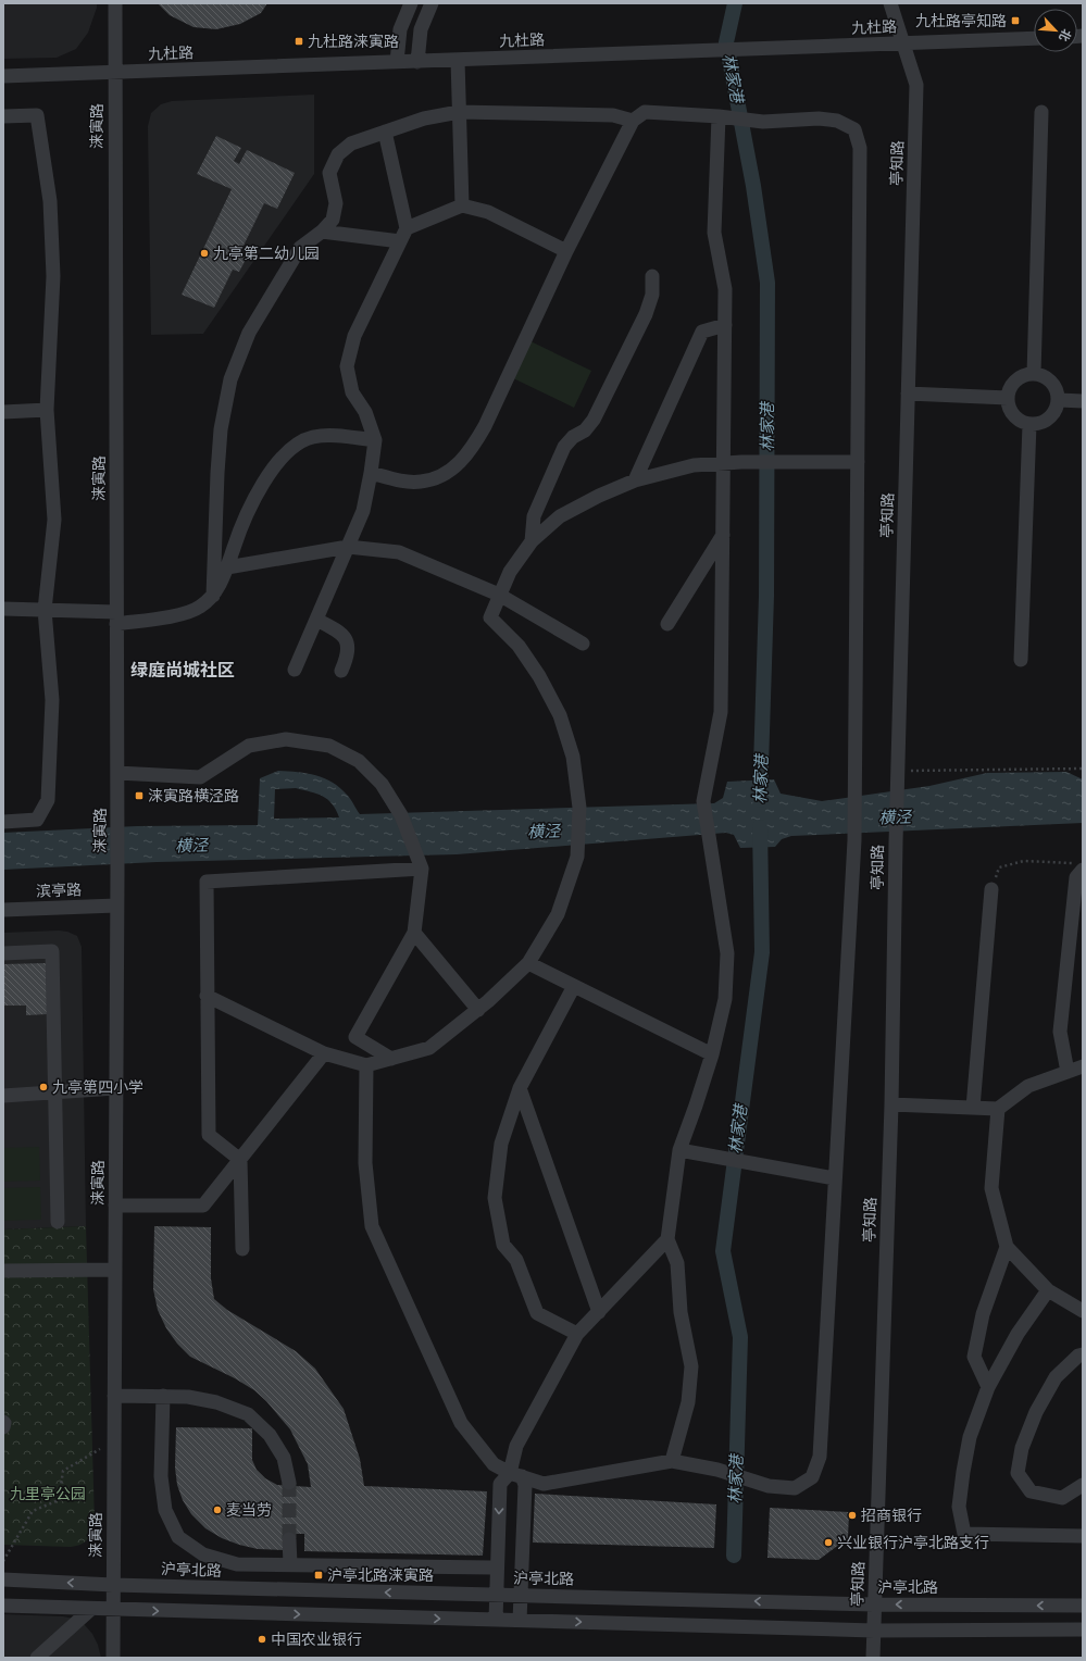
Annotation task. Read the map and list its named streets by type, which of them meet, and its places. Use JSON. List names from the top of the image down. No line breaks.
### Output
{"streets":{"street":["九杜路","涞寅路","亭知路","滨亭路","沪亭北路"]},"crossings":[["九杜路","涞寅路"],["九杜路","亭知路"],["涞寅路","滨亭路"],["涞寅路","沪亭北路"],["亭知路","沪亭北路"]],"districts":["绿庭尚城社区"],"water":["林家港","横泾"],"parks":["九里亭公园"],"places":{"transit":["九杜路亭知路","九杜路涞寅路","涞寅路横泾路","沪亭北路涞寅路"],"other":["九亭第二幼儿园","九亭第四小学","麦当劳","招商银行","兴业银行沪亭北路支行","中国农业银行"]},"north":"bottom right"}
